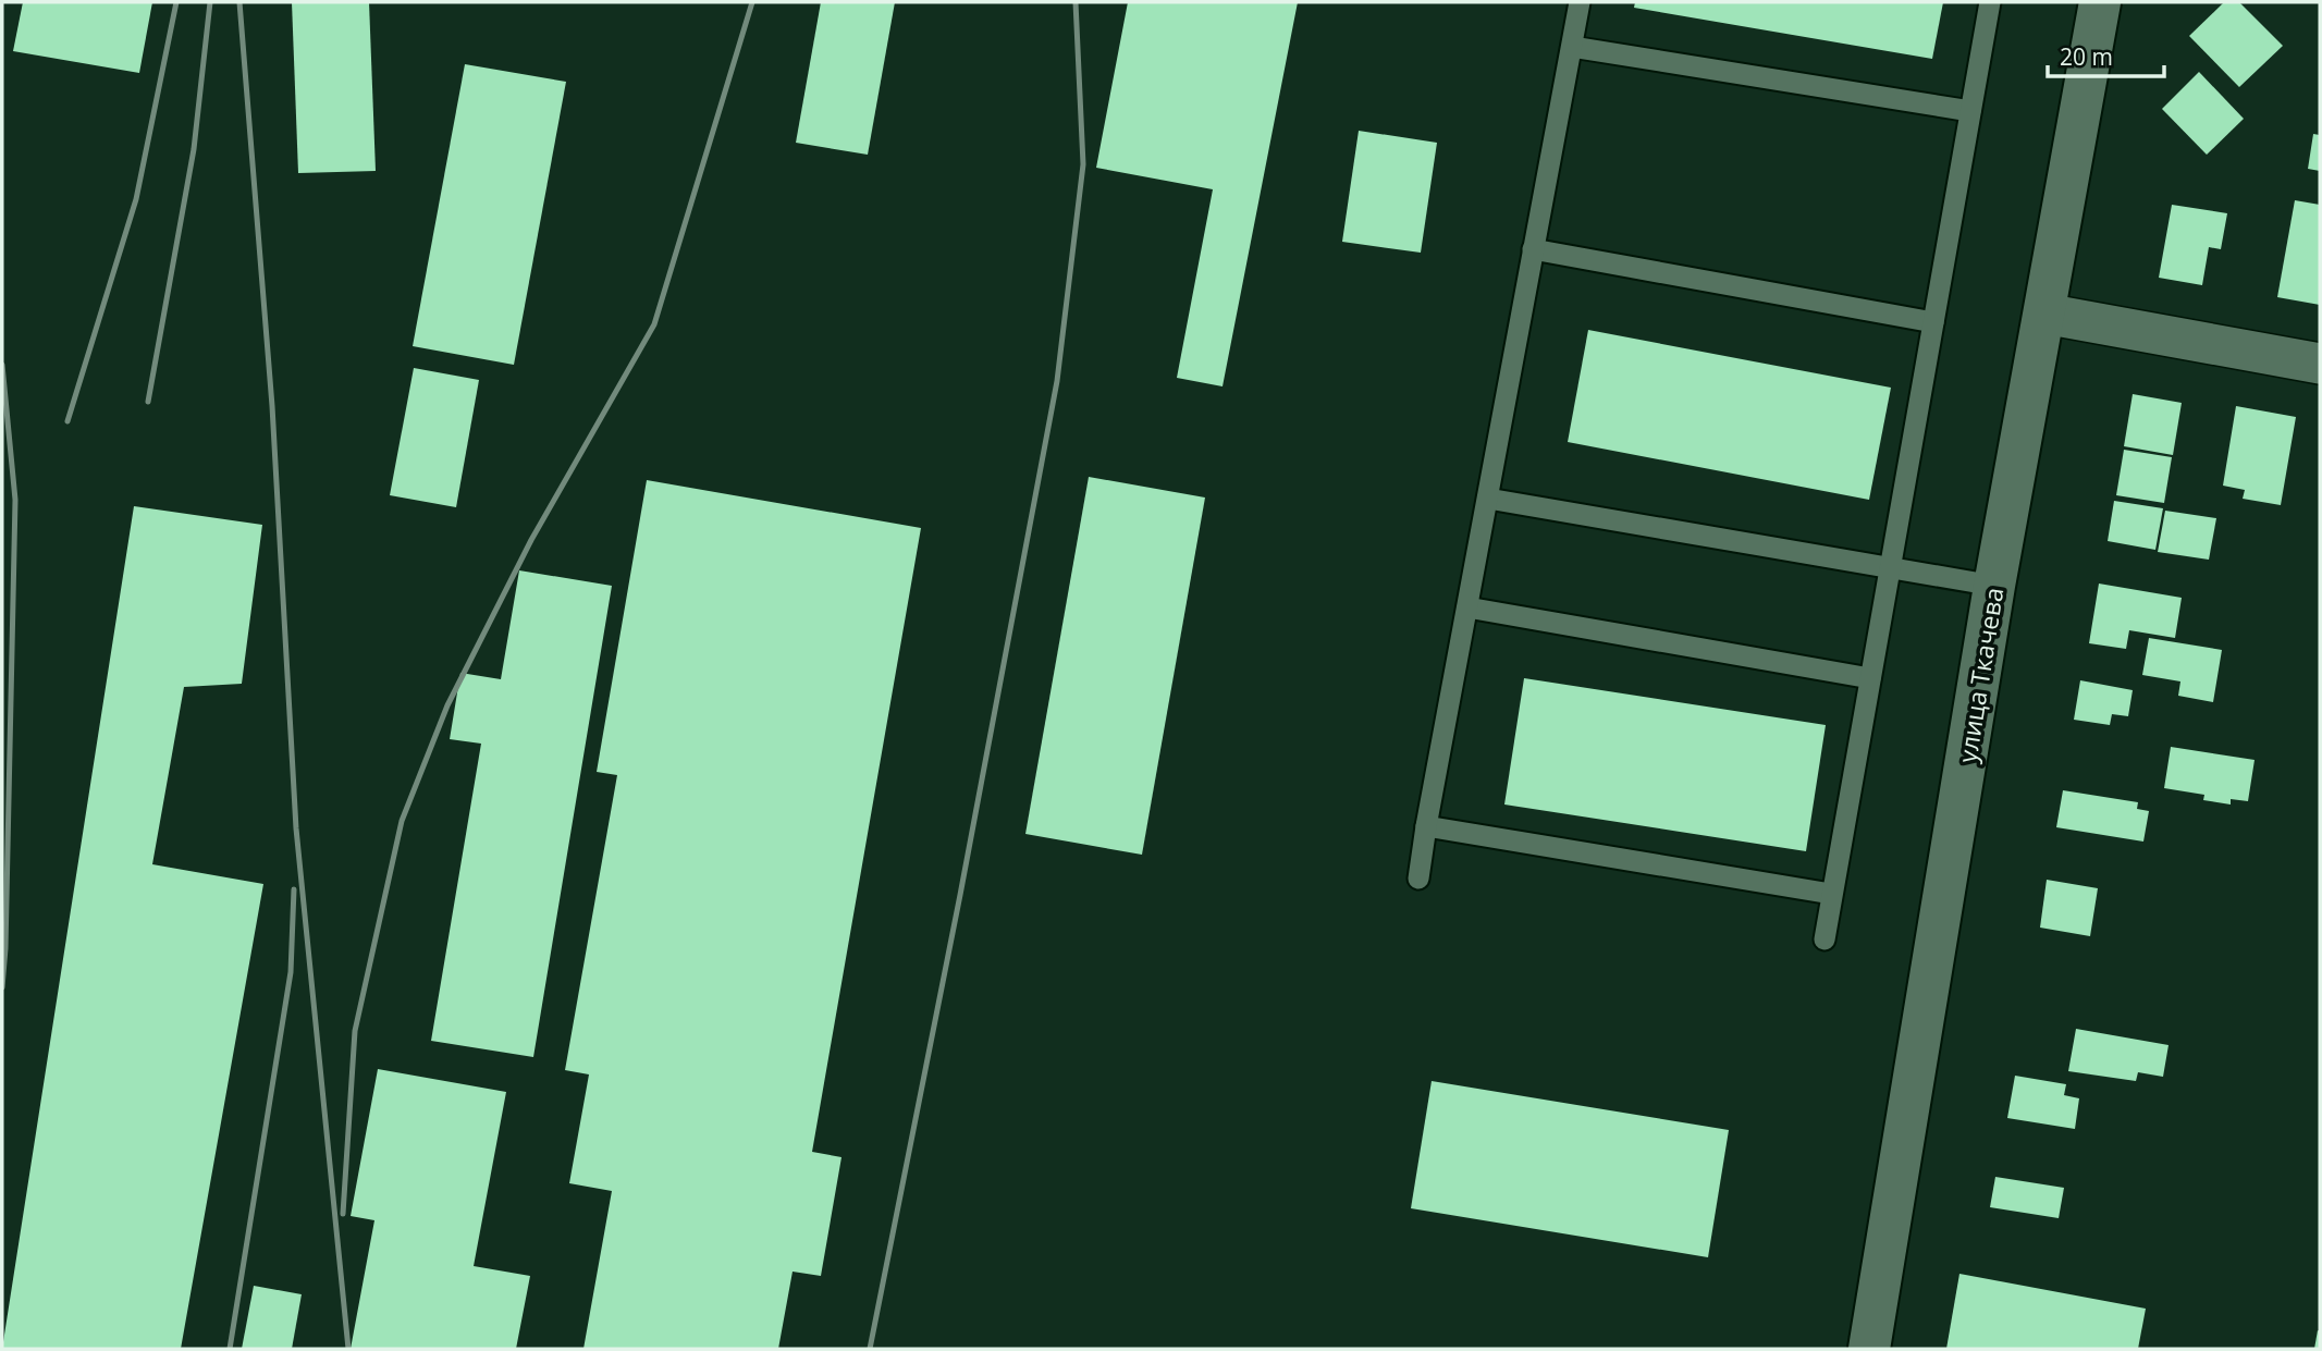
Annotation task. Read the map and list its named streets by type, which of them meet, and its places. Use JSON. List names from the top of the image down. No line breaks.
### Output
{"streets":{"street":["улица Ткачева"]},"scale_bar":"20 m"}
